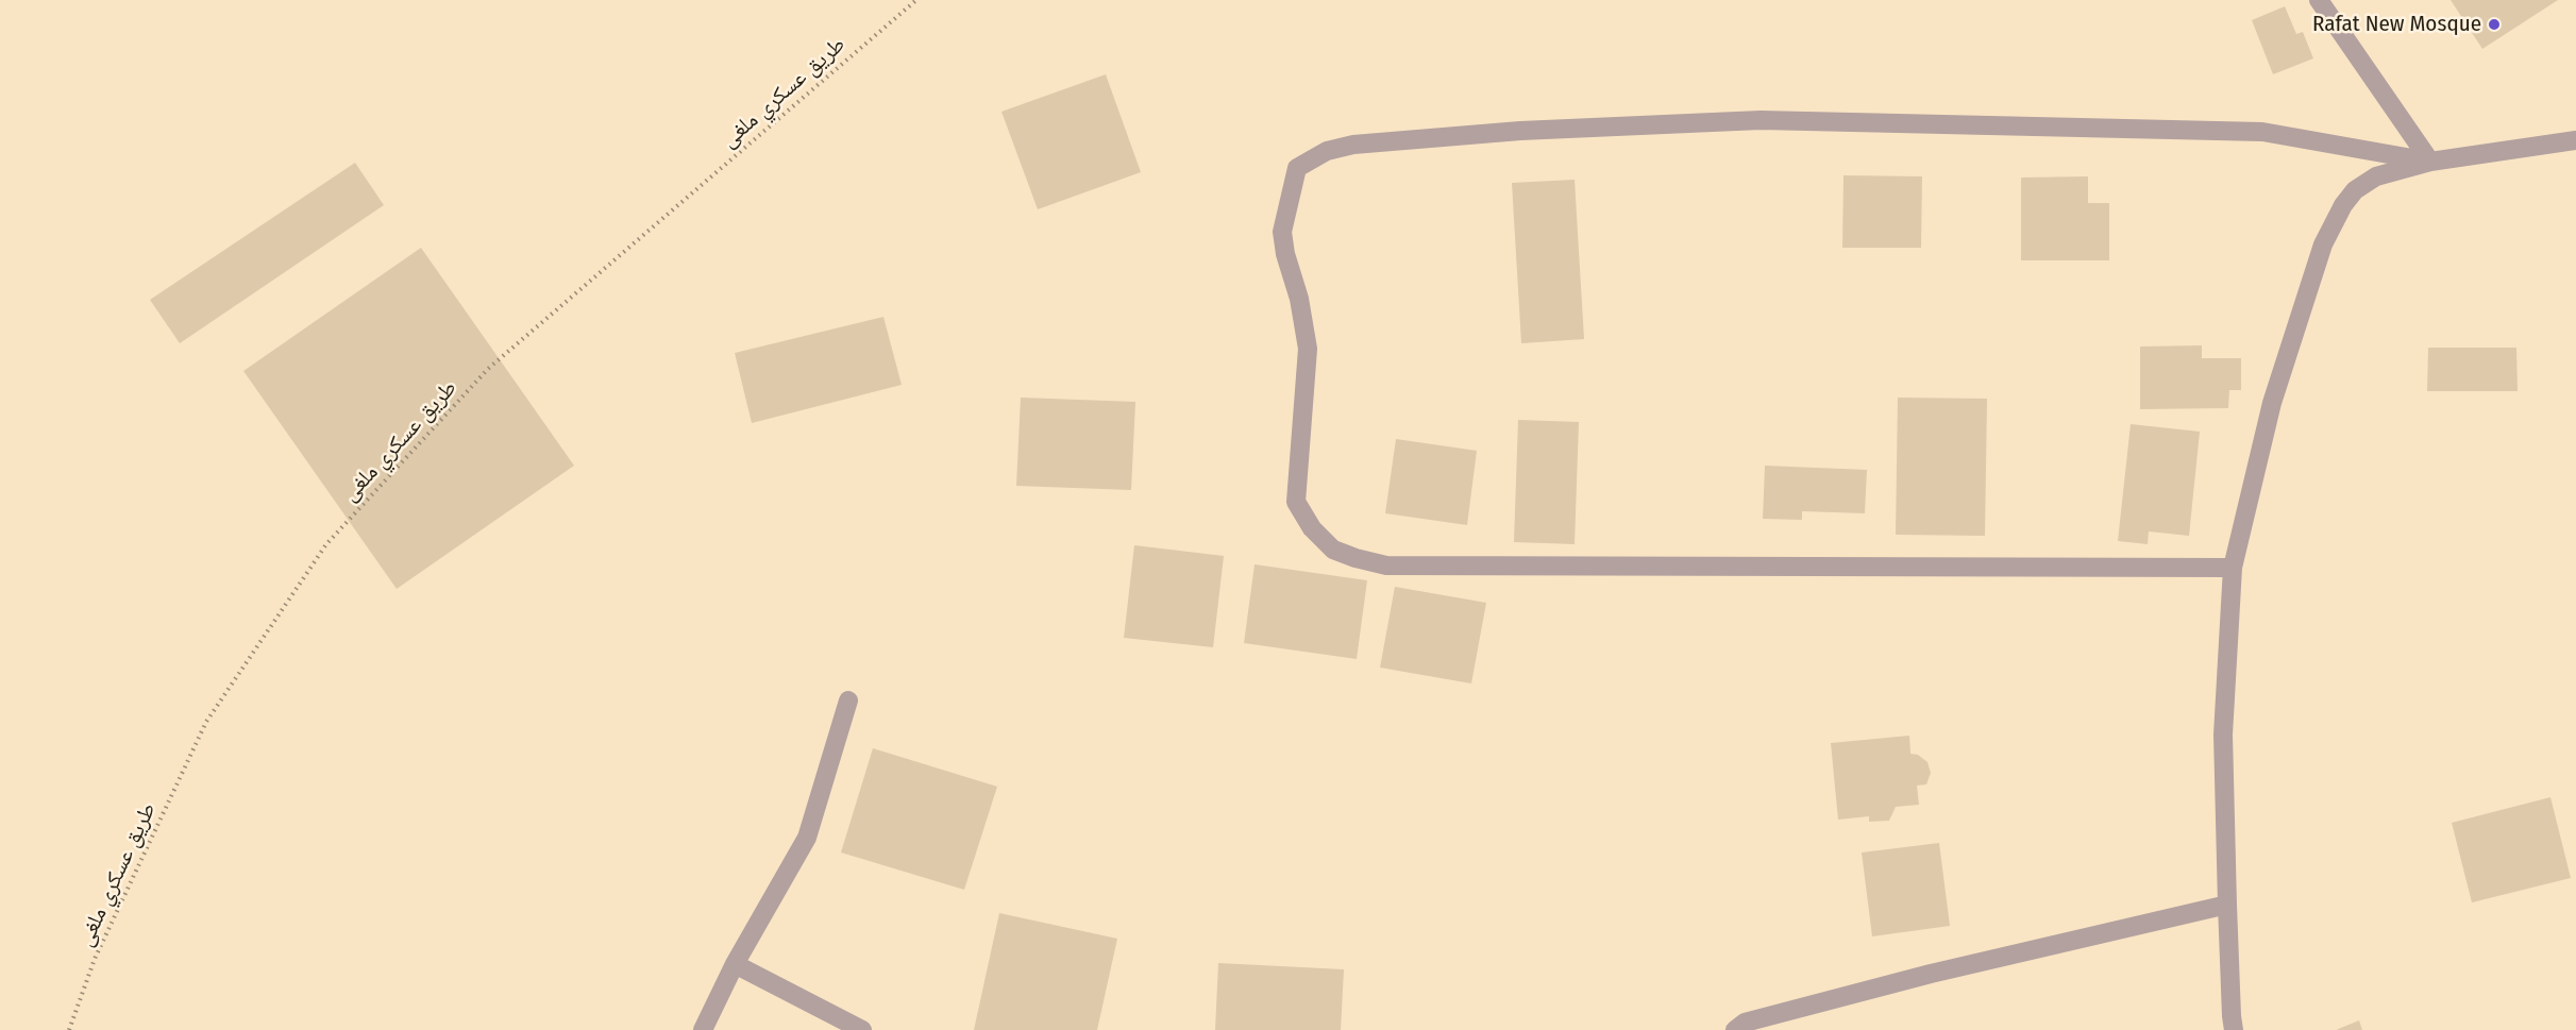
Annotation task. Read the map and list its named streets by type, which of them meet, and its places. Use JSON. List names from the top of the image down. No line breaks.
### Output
{"streets":{"path":["طريق عسكري ملغى"]},"places":["Rafat New Mosque"]}
